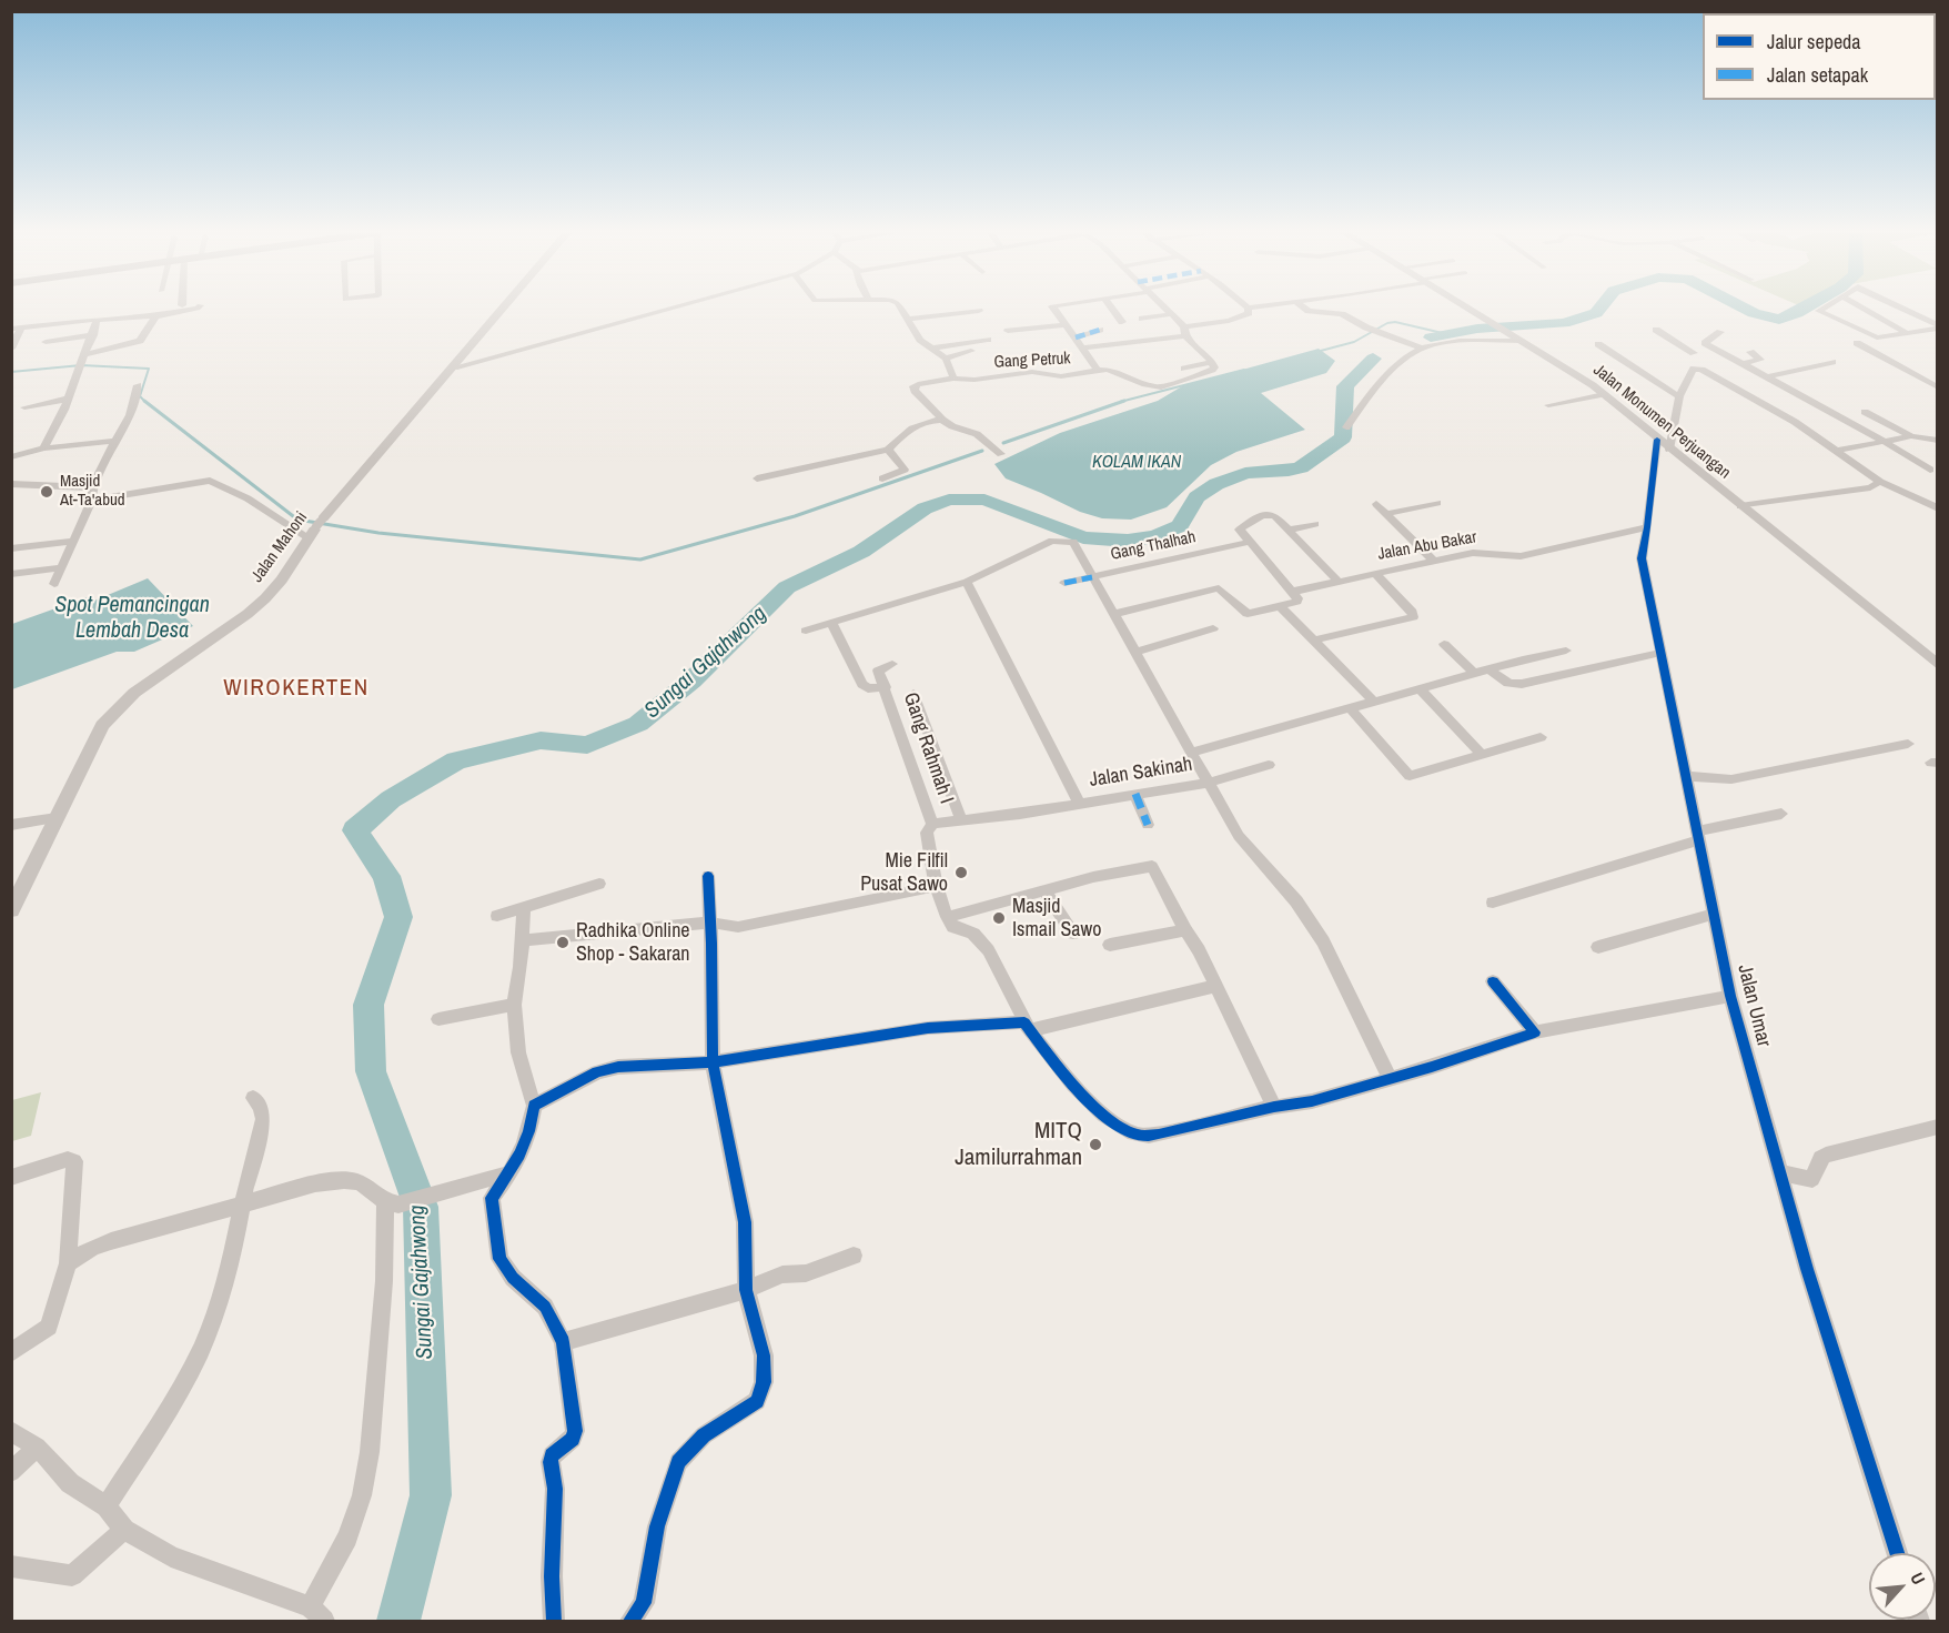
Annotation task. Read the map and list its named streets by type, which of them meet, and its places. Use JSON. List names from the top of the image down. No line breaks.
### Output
{"streets":{"street":["Gang Petruk","Jalan Monumen Perjuangan","Gang Thalhah","Jalan Abu Bakar","Jalan Mahoni","Gang Rahmah I","Jalan Sakinah","Jalan Umar"]},"crossings":[["Jalan Monumen Perjuangan","Jalan Umar"],["Jalan Abu Bakar","Jalan Umar"],["Gang Rahmah I","Jalan Sakinah"]],"districts":["WIROKERTEN"],"water":["KOLAM IKAN","Spot Pemancingan Lembah Desa","Sungai Gajahwong"],"places":["Masjid At-Ta'abud","Mie Filfil Pusat Sawo","Masjid Ismail Sawo","Radhika Online Shop - Sakaran","MITQ Jamilurrahman"],"legend":["Jalur sepeda","Jalan setapak"],"north":"top right"}
